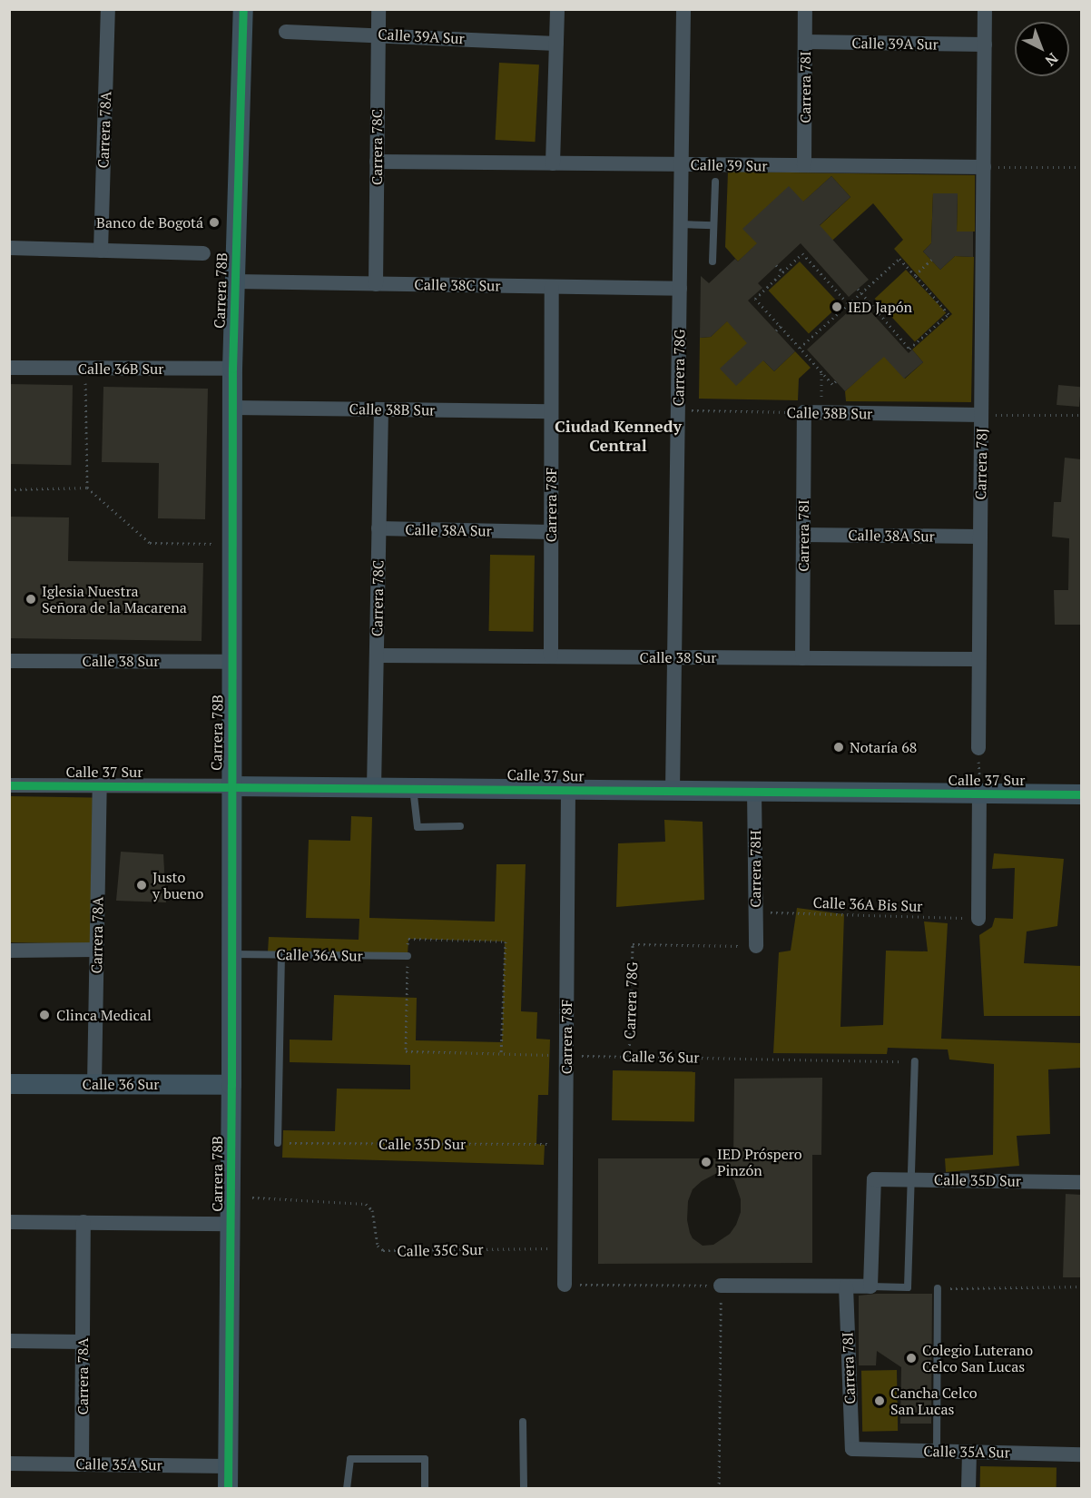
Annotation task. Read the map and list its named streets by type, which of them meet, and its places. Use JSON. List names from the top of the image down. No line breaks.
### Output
{"streets":{"street":["Calle 39A Sur","Carrera 78I","Carrera 78A","Carrera 78C","Calle 39 Sur","Calle 38C Sur","Carrera 78B","Carrera 78G","Calle 36B Sur","Calle 38B Sur","Carrera 78J","Carrera 78F","Calle 38A Sur","Calle 38 Sur","Calle 37 Sur","Carrera 78H","Calle 36 Sur","Calle 35D Sur","Calle 35A Sur"],"lane":["Calle 36A Sur"],"path":["Calle 36A Bis Sur","Calle 35C Sur"]},"crossings":[["Calle 39A Sur","Carrera 78I"],["Calle 39A Sur","Carrera 78C"],["Calle 39A Sur","Carrera 78J"],["Carrera 78I","Calle 39 Sur"],["Carrera 78I","Calle 38B Sur"],["Carrera 78I","Calle 38A Sur"],["Carrera 78I","Calle 38 Sur"],["Carrera 78I","Calle 35A Sur"],["Carrera 78A","Calle 37 Sur"],["Carrera 78A","Calle 36 Sur"],["Carrera 78A","Calle 35A Sur"],["Carrera 78C","Calle 39 Sur"],["Carrera 78C","Calle 38C Sur"],["Carrera 78C","Calle 38B Sur"],["Carrera 78C","Calle 38A Sur"],["Carrera 78C","Calle 38 Sur"],["Carrera 78C","Calle 37 Sur"],["Calle 39 Sur","Carrera 78G"],["Calle 39 Sur","Carrera 78J"],["Calle 38C Sur","Carrera 78B"],["Calle 38C Sur","Carrera 78G"],["Calle 38C Sur","Carrera 78F"],["Carrera 78B","Calle 36B Sur"],["Carrera 78B","Calle 38B Sur"],["Carrera 78B","Calle 38 Sur"],["Carrera 78B","Calle 37 Sur"],["Carrera 78B","Calle 36A Sur"],["Carrera 78B","Calle 36 Sur"],["Carrera 78B","Calle 35A Sur"],["Carrera 78G","Calle 38B Sur"],["Carrera 78G","Calle 38 Sur"],["Carrera 78G","Calle 37 Sur"],["Carrera 78G","Carrera 78H"],["Carrera 78G","Calle 36 Sur"],["Calle 38B Sur","Carrera 78J"],["Calle 38B Sur","Carrera 78F"],["Carrera 78J","Calle 38A Sur"],["Carrera 78J","Calle 38 Sur"],["Carrera 78F","Calle 38A Sur"],["Carrera 78F","Calle 38 Sur"],["Carrera 78F","Calle 37 Sur"],["Carrera 78F","Calle 36 Sur"],["Carrera 78F","Calle 35D Sur"],["Carrera 78F","Calle 35C Sur"],["Calle 37 Sur","Carrera 78H"],["Carrera 78H","Calle 36A Bis Sur"],["Calle 36A Sur","Calle 36 Sur"]],"districts":["Ciudad Kennedy Central"],"places":["Banco de Bogotá","IED Japón","Iglesia Nuestra Señora de la Macarena","Notaría 68","Justo y bueno","Clinca Medical","IED Próspero Pinzón","Colegio Luterano Celco San Lucas","Cancha Celco San Lucas"],"north":"bottom right"}
